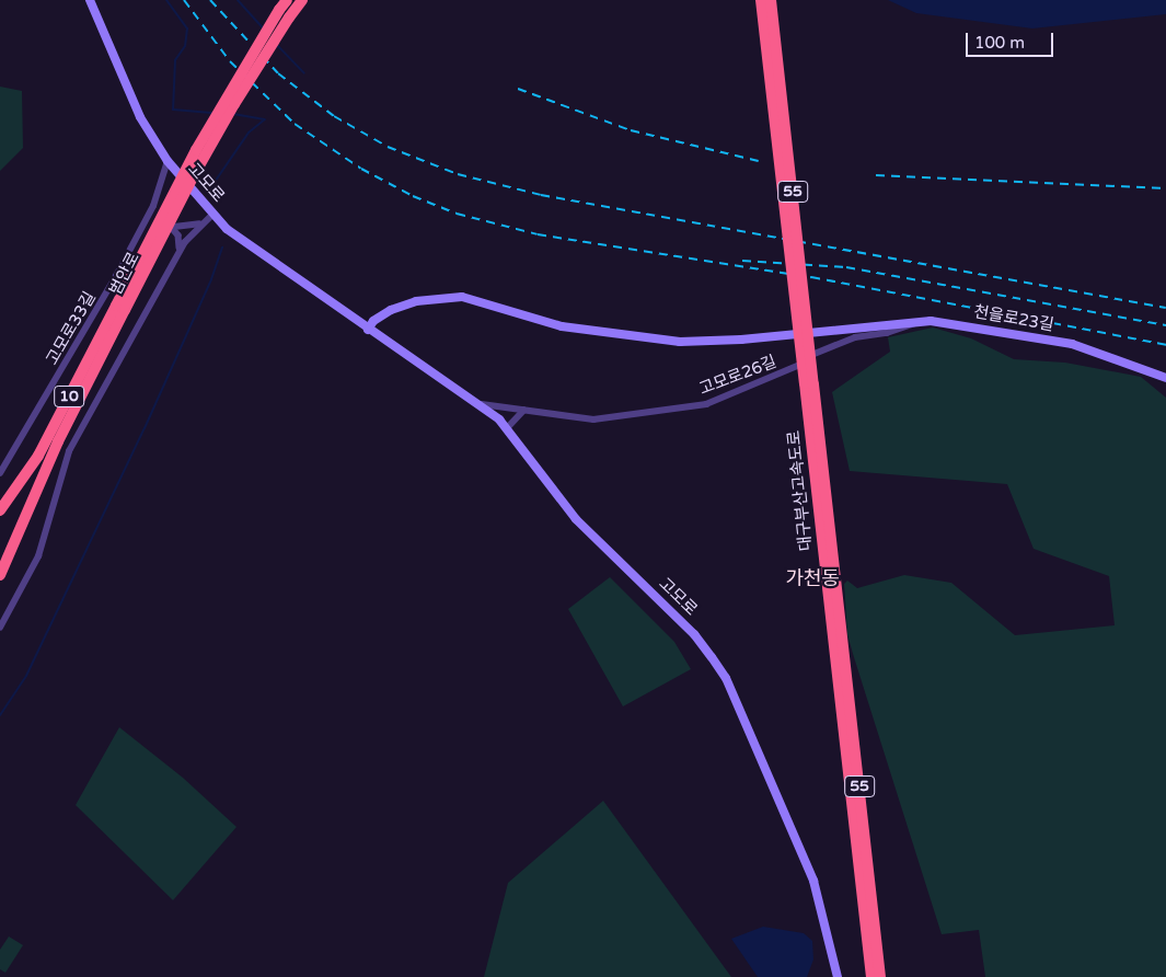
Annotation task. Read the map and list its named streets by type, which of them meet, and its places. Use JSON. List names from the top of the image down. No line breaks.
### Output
{"streets":{"highway":["55","범안로","10","대구부산고속도로"],"main road":["고모로","천을로23길"],"street":["고모로33길","고모로26길"]},"crossings":[["고모로","천을로23길"],["고모로","고모로33길"],["고모로","고모로26길"],["범안로","10"],["천을로23길","고모로26길"]],"districts":["가천동"],"scale_bar":"100 m"}
